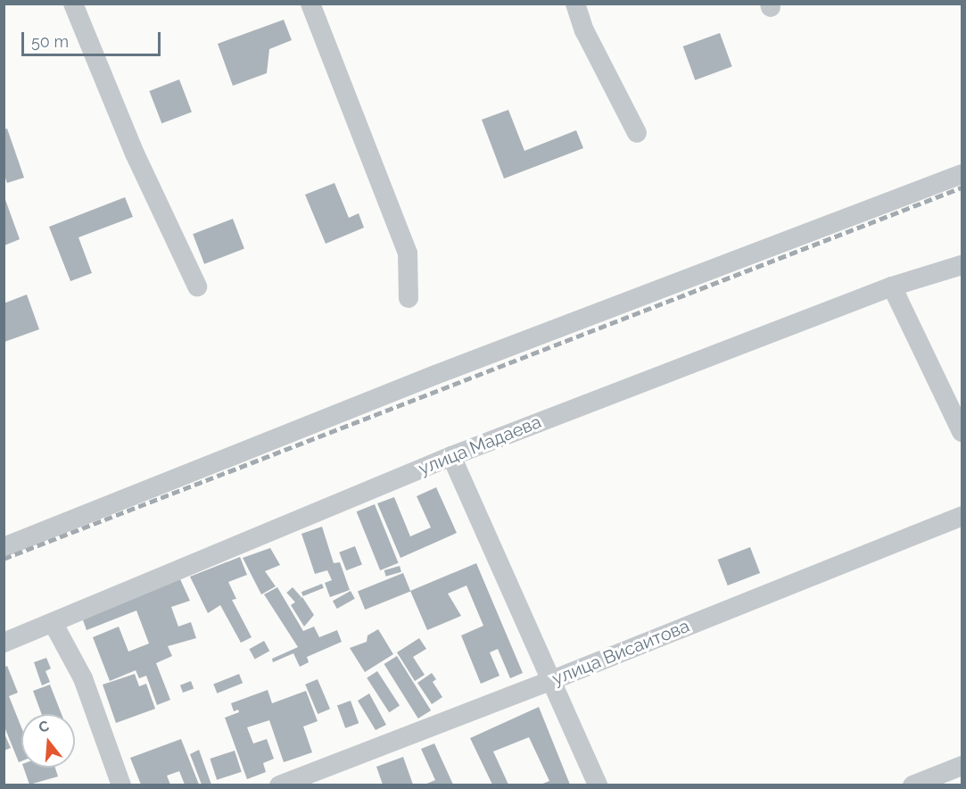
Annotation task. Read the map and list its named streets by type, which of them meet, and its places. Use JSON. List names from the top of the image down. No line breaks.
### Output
{"streets":{"street":["улица Мадаева","улица Висаитова"]},"scale_bar":"50 m","north":"top"}
